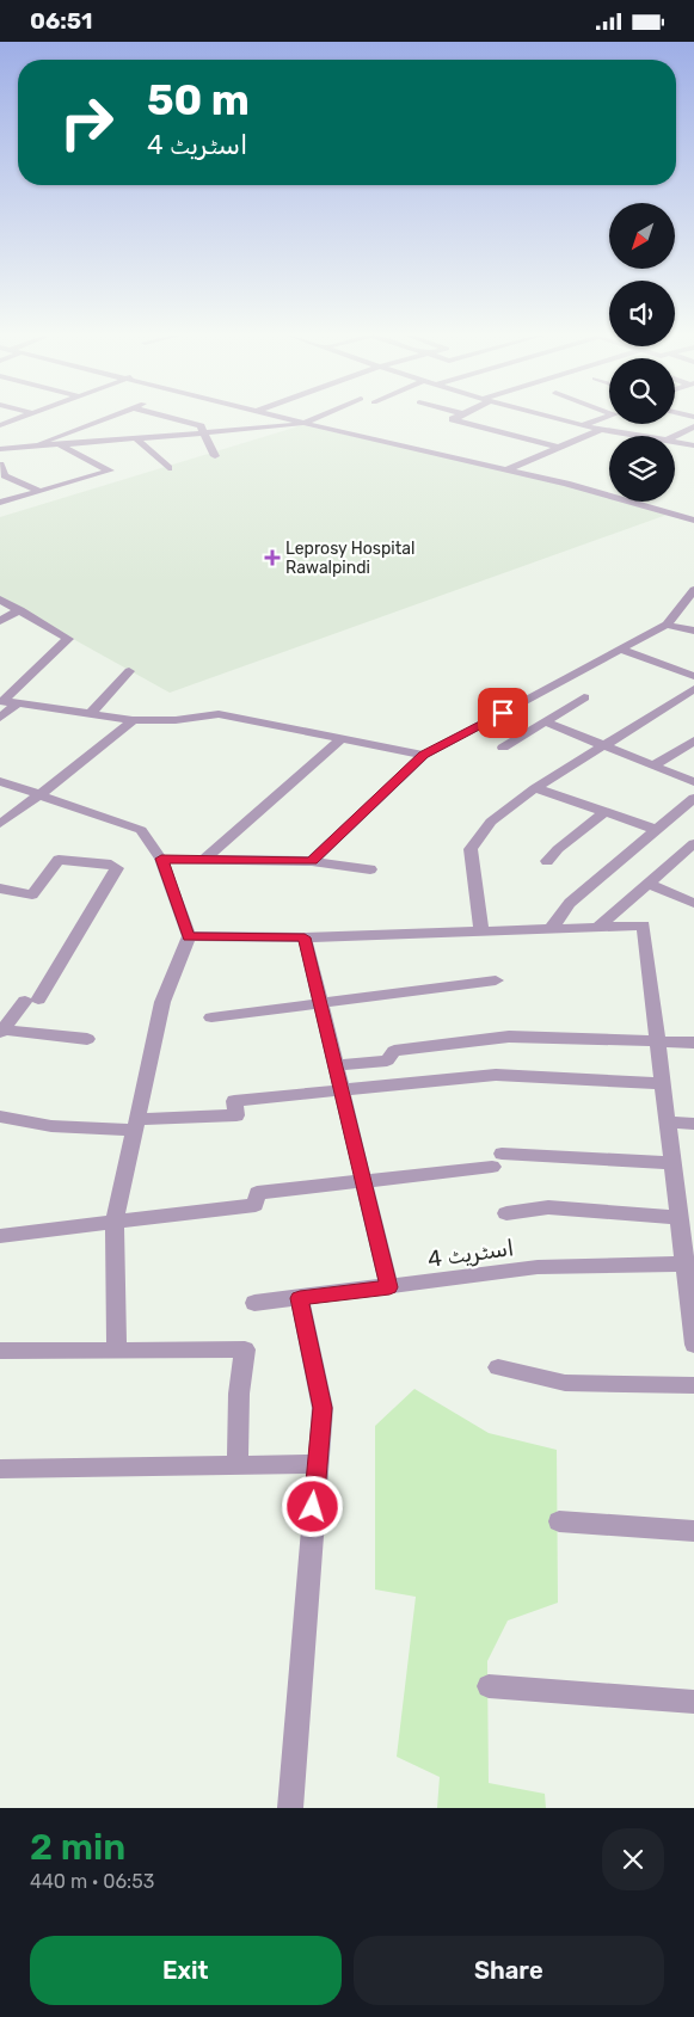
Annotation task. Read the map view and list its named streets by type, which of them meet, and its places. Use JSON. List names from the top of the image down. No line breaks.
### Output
{"streets":{"street":["اسٹریٹ 4"]},"places":{"health":["Leprosy Hospital Rawalpindi"]},"north":"bottom left","page":{"status":"06:51","turn":["50 m","اسٹریٹ 4"],"heading":["2 min","440 m · 06:53"],"buttons":["Exit","Share"]}}
